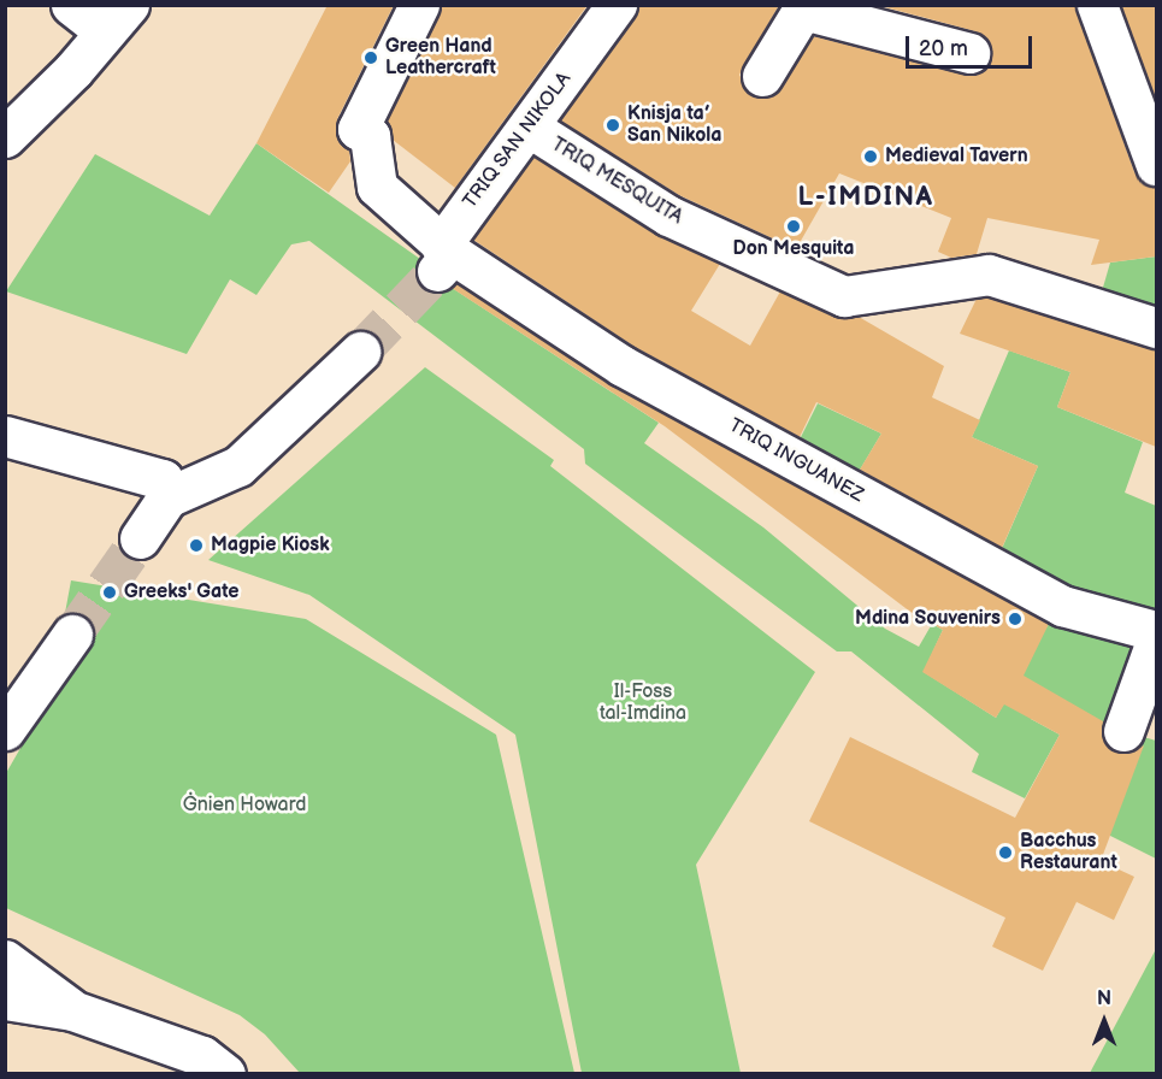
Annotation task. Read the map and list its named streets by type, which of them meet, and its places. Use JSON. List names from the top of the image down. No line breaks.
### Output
{"streets":{"street":["TRIQ SAN NIKOLA","TRIQ MESQUITA","TRIQ INGUANEZ"]},"crossings":[["TRIQ SAN NIKOLA","TRIQ MESQUITA"],["TRIQ SAN NIKOLA","TRIQ INGUANEZ"]],"districts":["L-IMDINA"],"parks":["Il-Foss tal-Imdina","Ġnien Howard"],"places":["Green Hand Leathercraft","Knisja ta’ San Nikola","Medieval Tavern","Don Mesquita","Magpie Kiosk","Greeks' Gate","Mdina Souvenirs","Bacchus Restaurant"],"scale_bar":"20 m","north":"top"}
